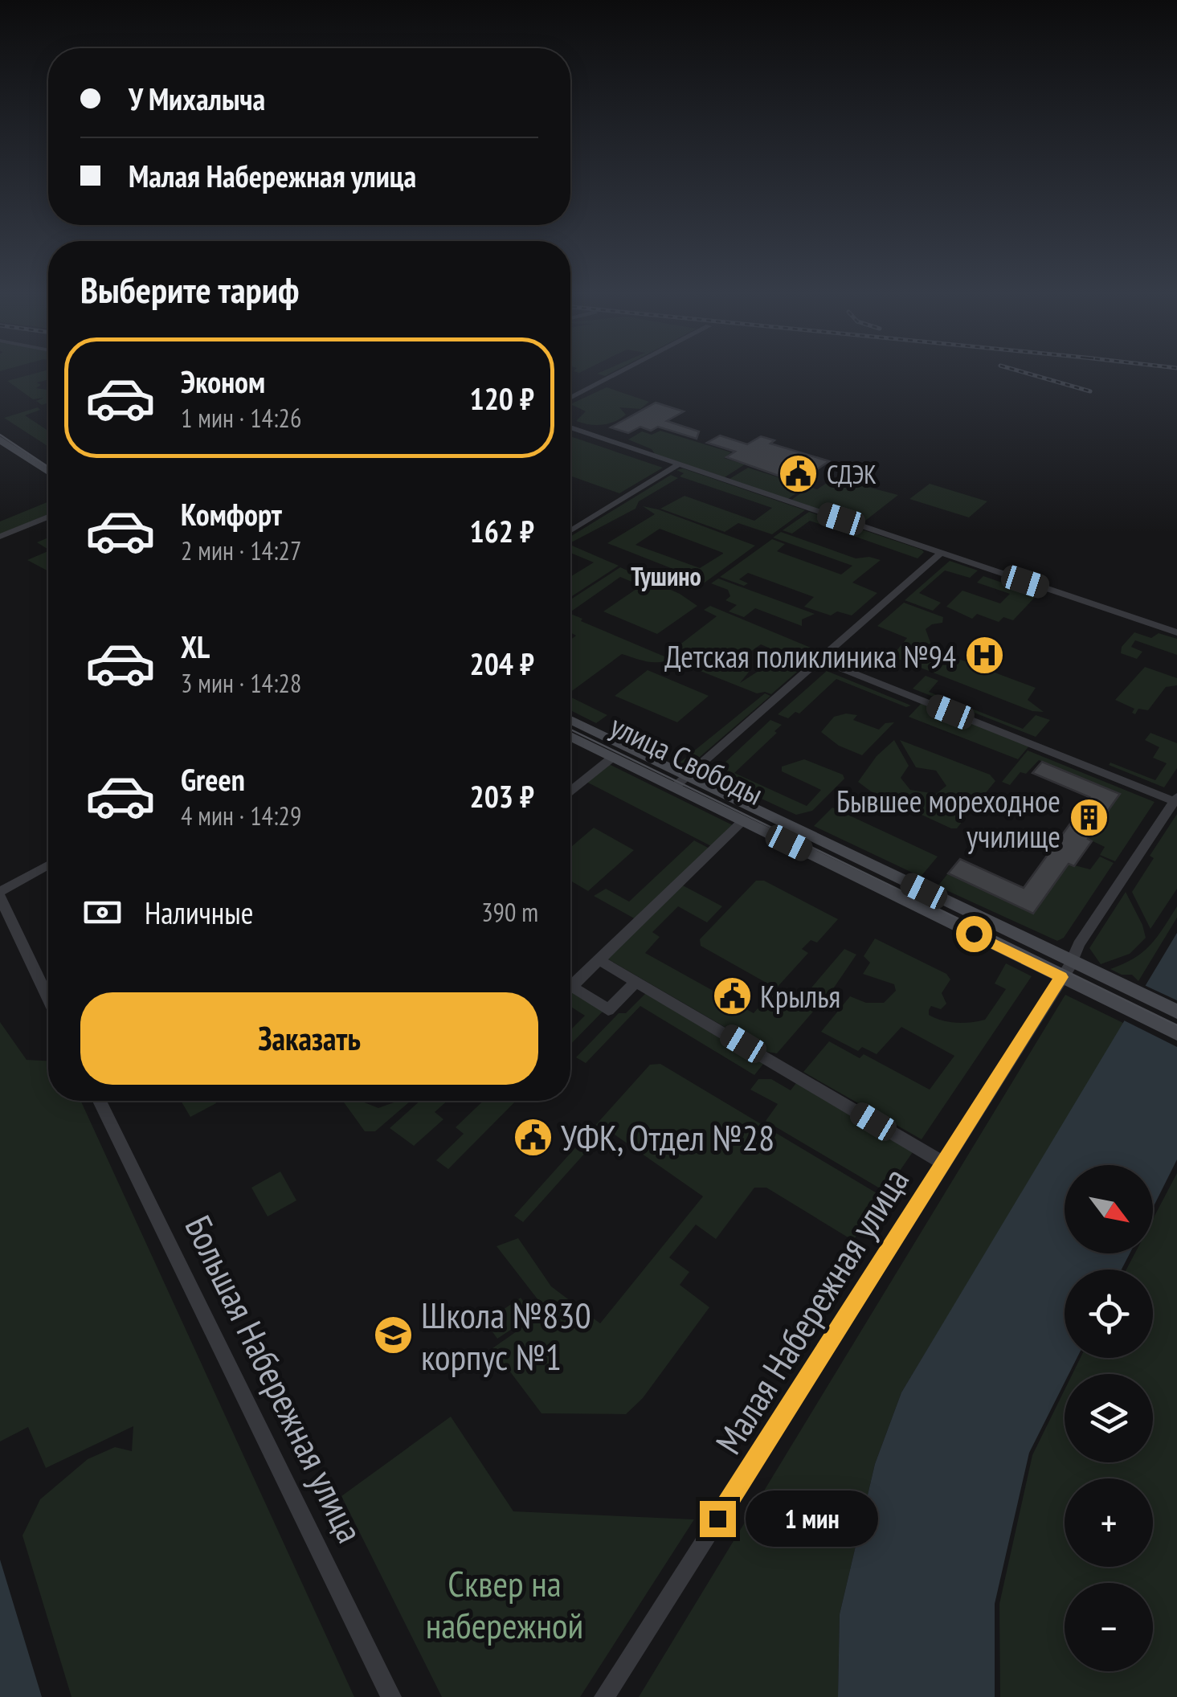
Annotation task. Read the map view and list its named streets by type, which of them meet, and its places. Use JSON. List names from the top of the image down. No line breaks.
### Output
{"streets":{"main road":["улица Свободы"],"street":["Малая Набережная улица","Большая Набережная улица"]},"crossings":[["улица Свободы","Малая Набережная улица"]],"districts":["Тушино"],"parks":["Сквер на набережной"],"places":{"public building":["СДЭК","Крылья","УФК, Отдел №28"],"hospital":["Детская поликлиника №94"],"building":["Бывшее мореходное училище"],"school or university":["Школа №830 корпус №1"]},"north":"bottom right","page":{"banner":["У Михалыча","Малая Набережная улица"],"heading":"Выберите тариф","list":[{"name":"Эконом","note":"1 мин · 14:26","value":"120 ₽"},{"name":"Комфорт","note":"2 мин · 14:27","value":"162 ₽"},{"name":"XL","note":"3 мин · 14:28","value":"204 ₽"},{"name":"Green","note":"4 мин · 14:29","value":"203 ₽"}],"pay":["Наличные","390 m"],"buttons":"Заказать","map_buttons":["+","−"],"bubble":"1 мин"}}
